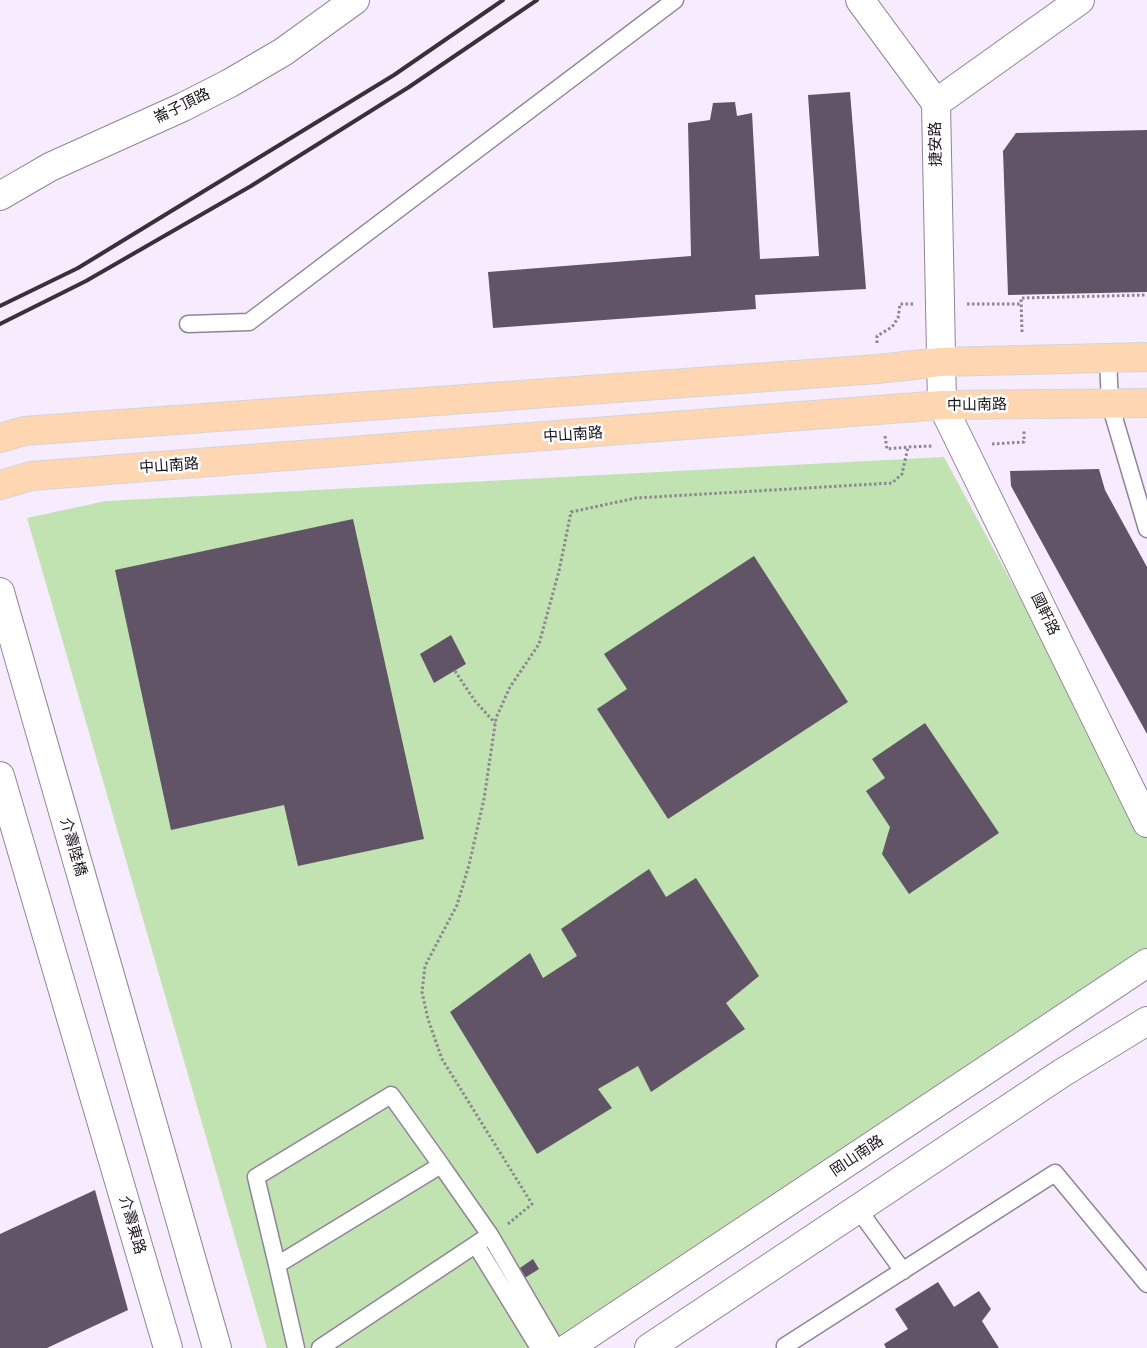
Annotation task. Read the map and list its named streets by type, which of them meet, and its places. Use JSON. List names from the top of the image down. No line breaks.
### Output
{"streets":{"main road":["中山南路"],"street":["崙子頂路","捷安路","國軒路","介壽陸橋","岡山南路","介壽東路"]},"crossings":[["捷安路","中山南路"],["捷安路","國軒路"],["中山南路","國軒路"]]}
